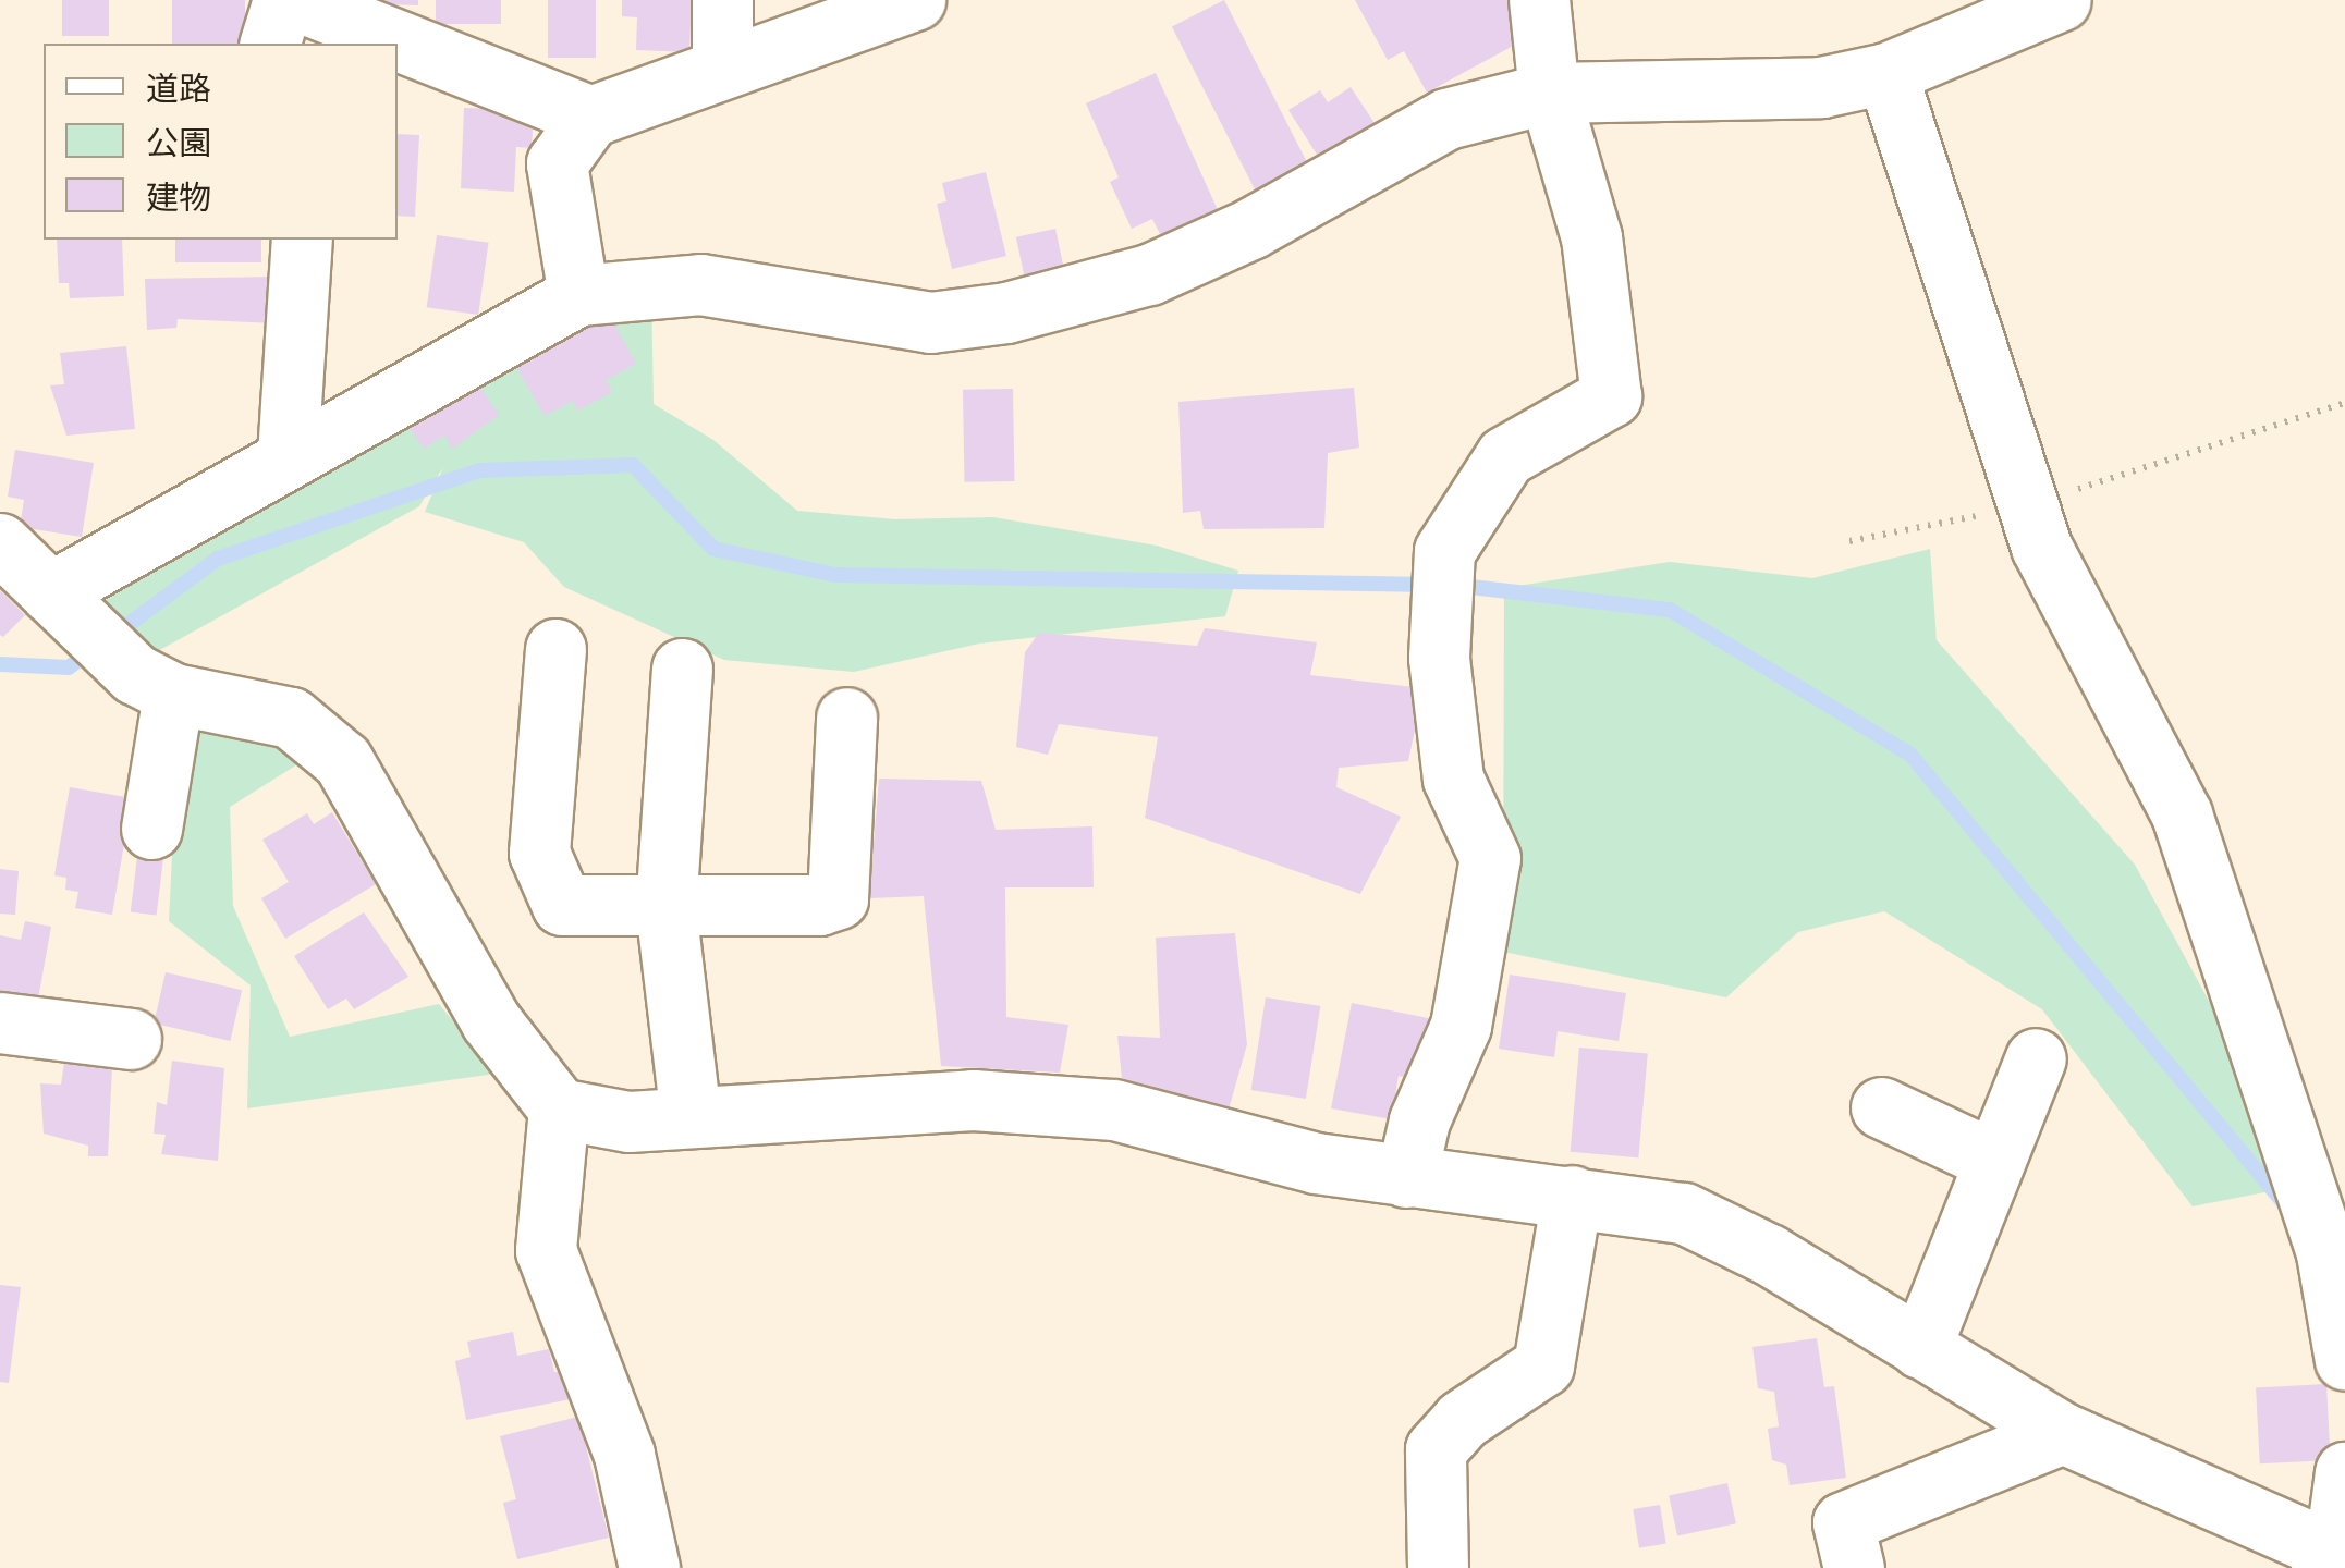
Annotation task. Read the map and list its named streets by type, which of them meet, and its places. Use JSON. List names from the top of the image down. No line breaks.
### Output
{"legend":["道路","公園","建物"]}
